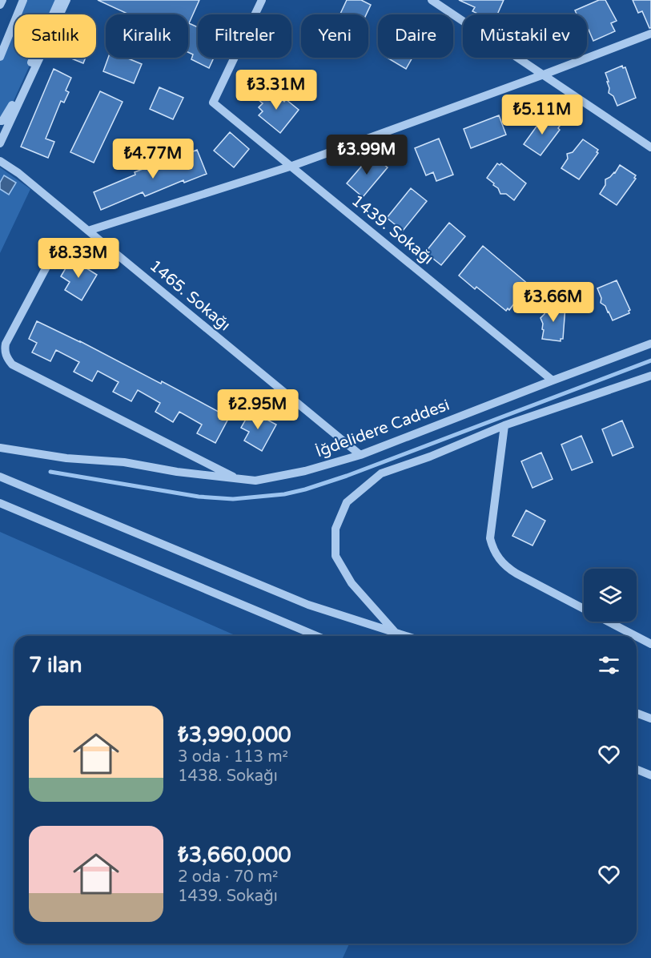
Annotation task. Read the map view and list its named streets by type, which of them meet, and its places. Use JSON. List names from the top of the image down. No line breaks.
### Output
{"streets":{"street":["1439. Sokağı","1465. Sokağı","İğdelidere Caddesi"]},"crossings":[["1439. Sokağı","İğdelidere Caddesi"],["1465. Sokağı","İğdelidere Caddesi"]],"page":{"chip":["Satılık","Kiralık","Filtreler","Yeni","Daire","Müstakil ev"],"price":["₺3.31M","₺5.11M","₺3.99M","₺4.77M","₺8.33M","₺3.66M","₺2.95M"],"heading":"7 ilan","list":[{"name":"₺3,990,000","note":"3 oda · 113 m² · 1438. Sokağı"},{"name":"₺3,660,000","note":"2 oda · 70 m² · 1439. Sokağı"}]}}
